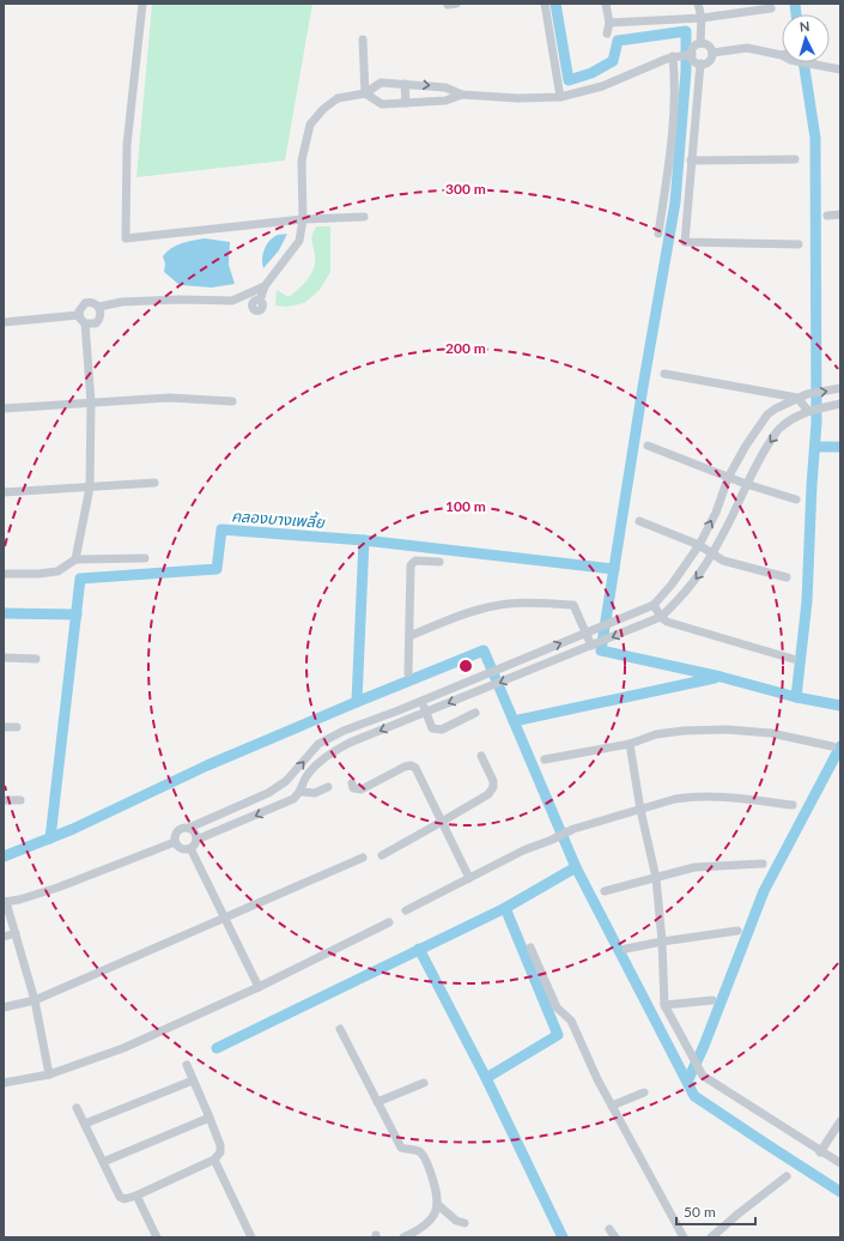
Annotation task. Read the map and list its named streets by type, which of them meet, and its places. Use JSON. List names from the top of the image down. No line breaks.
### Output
{"water":["คลองบางเพลี้ย"],"scale_bar":"50 m","north":"top","rings":["300 m","200 m","100 m"]}
